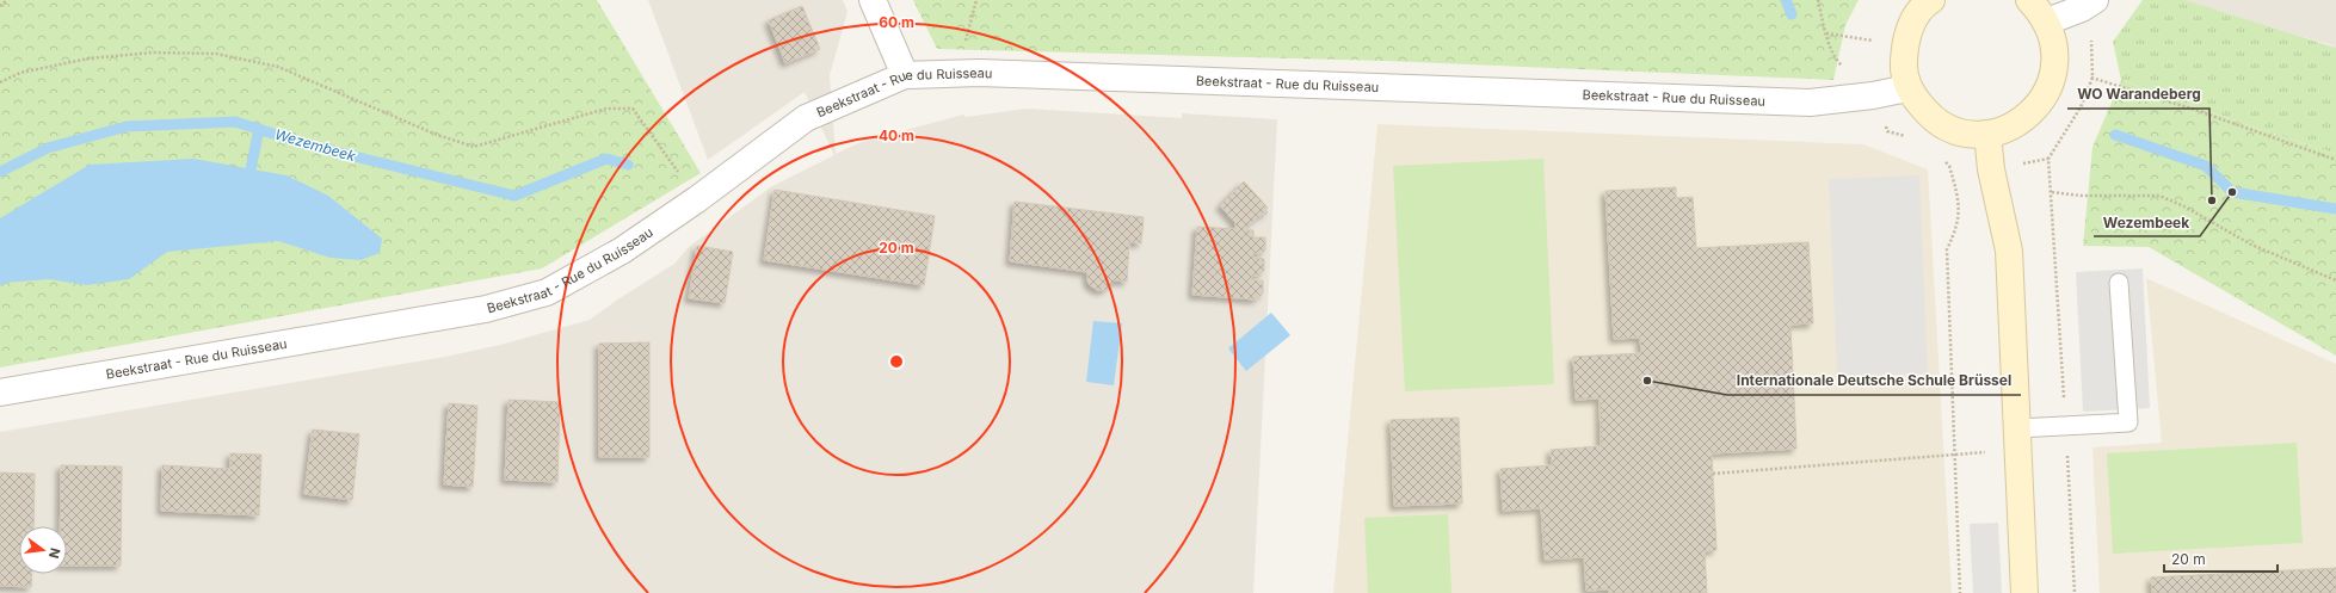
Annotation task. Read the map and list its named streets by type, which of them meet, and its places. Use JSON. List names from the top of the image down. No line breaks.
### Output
{"streets":{"street":["Beekstraat - Rue du Ruisseau"]},"water":["Wezembeek"],"places":["Wezembeek","WO Warandeberg","Internationale Deutsche Schule Brüssel"],"scale_bar":"20 m","north":"right","rings":["60 m","40 m","20 m"]}
